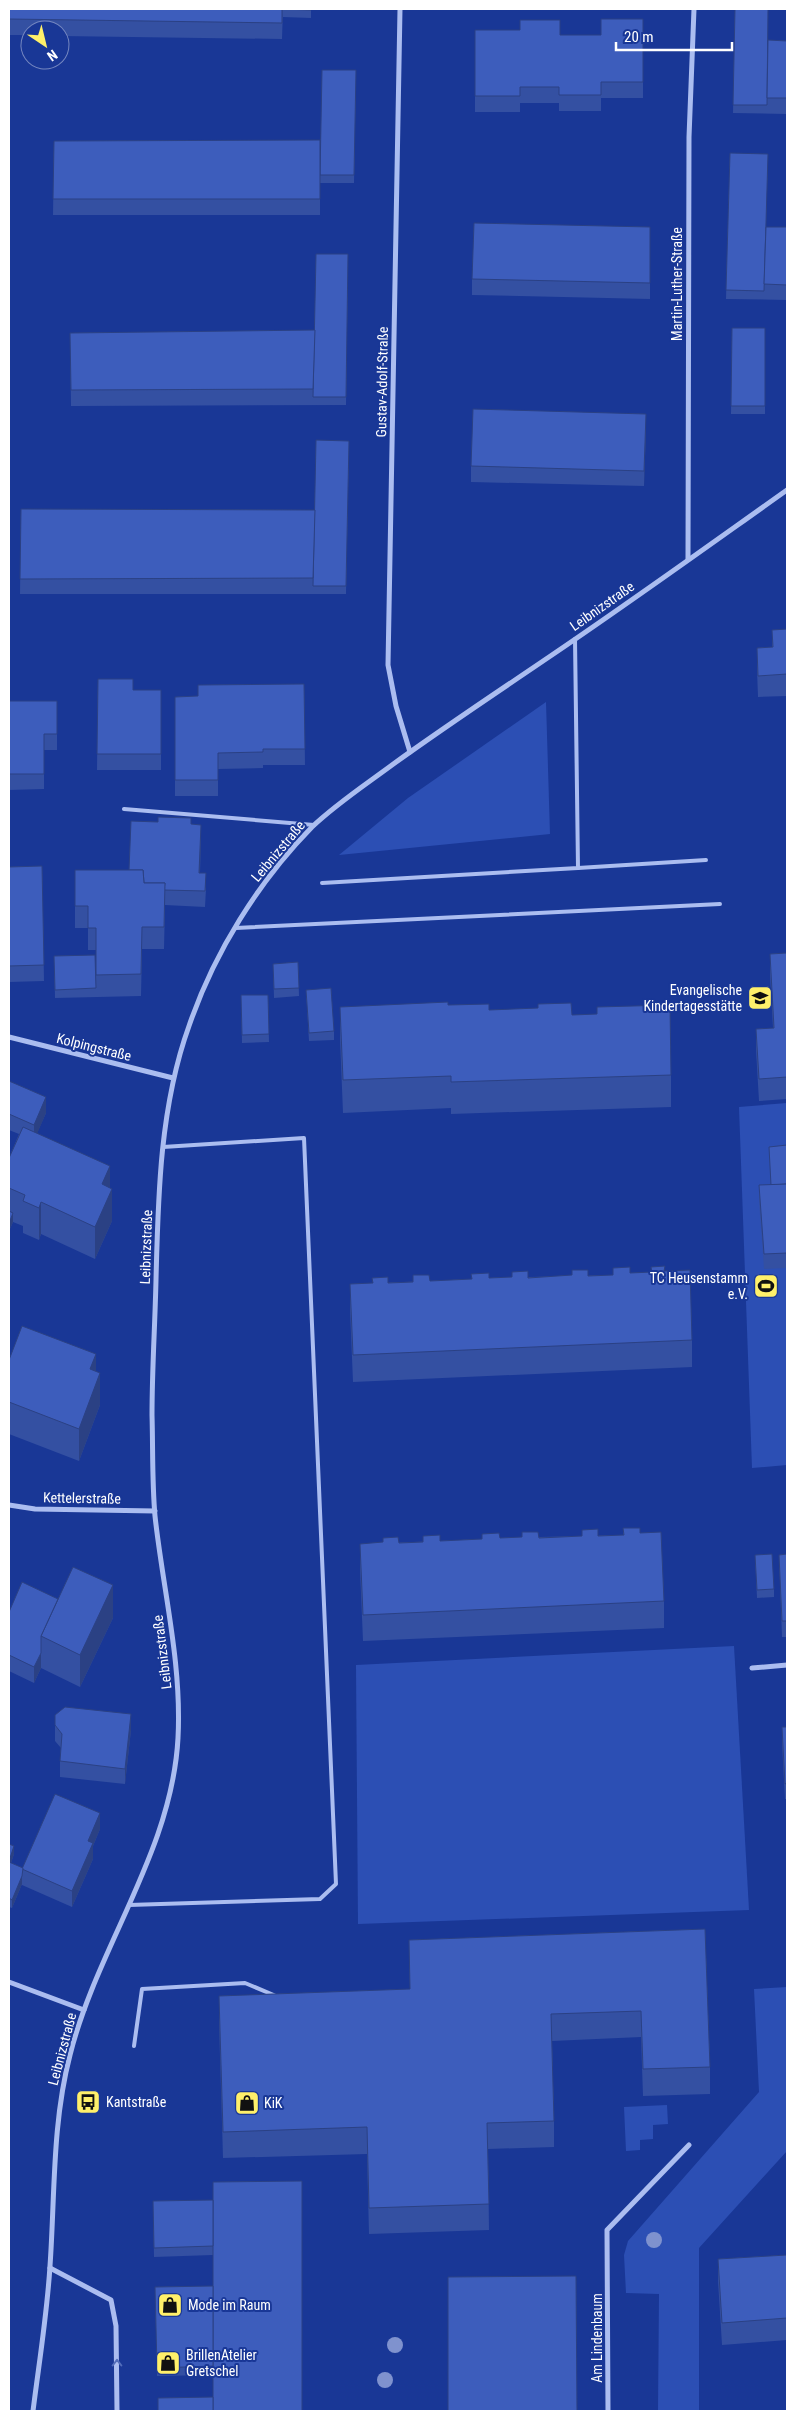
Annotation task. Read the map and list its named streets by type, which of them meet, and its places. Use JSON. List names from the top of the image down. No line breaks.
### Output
{"streets":{"street":["Martin-Luther-Straße","Gustav-Adolf-Straße","Leibnizstraße","Kolpingstraße","Kettelerstraße","Am Lindenbaum"]},"crossings":[["Martin-Luther-Straße","Leibnizstraße"],["Gustav-Adolf-Straße","Leibnizstraße"],["Leibnizstraße","Kolpingstraße"],["Leibnizstraße","Kettelerstraße"]],"places":{"school or university":["Evangelische Kindertagesstätte"],"sports":["TC Heusenstamm e.V."],"bus stop":["Kantstraße"],"shop":["KiK","Mode im Raum","BrillenAtelier Gretschel"]},"scale_bar":"20 m","north":"bottom right"}
